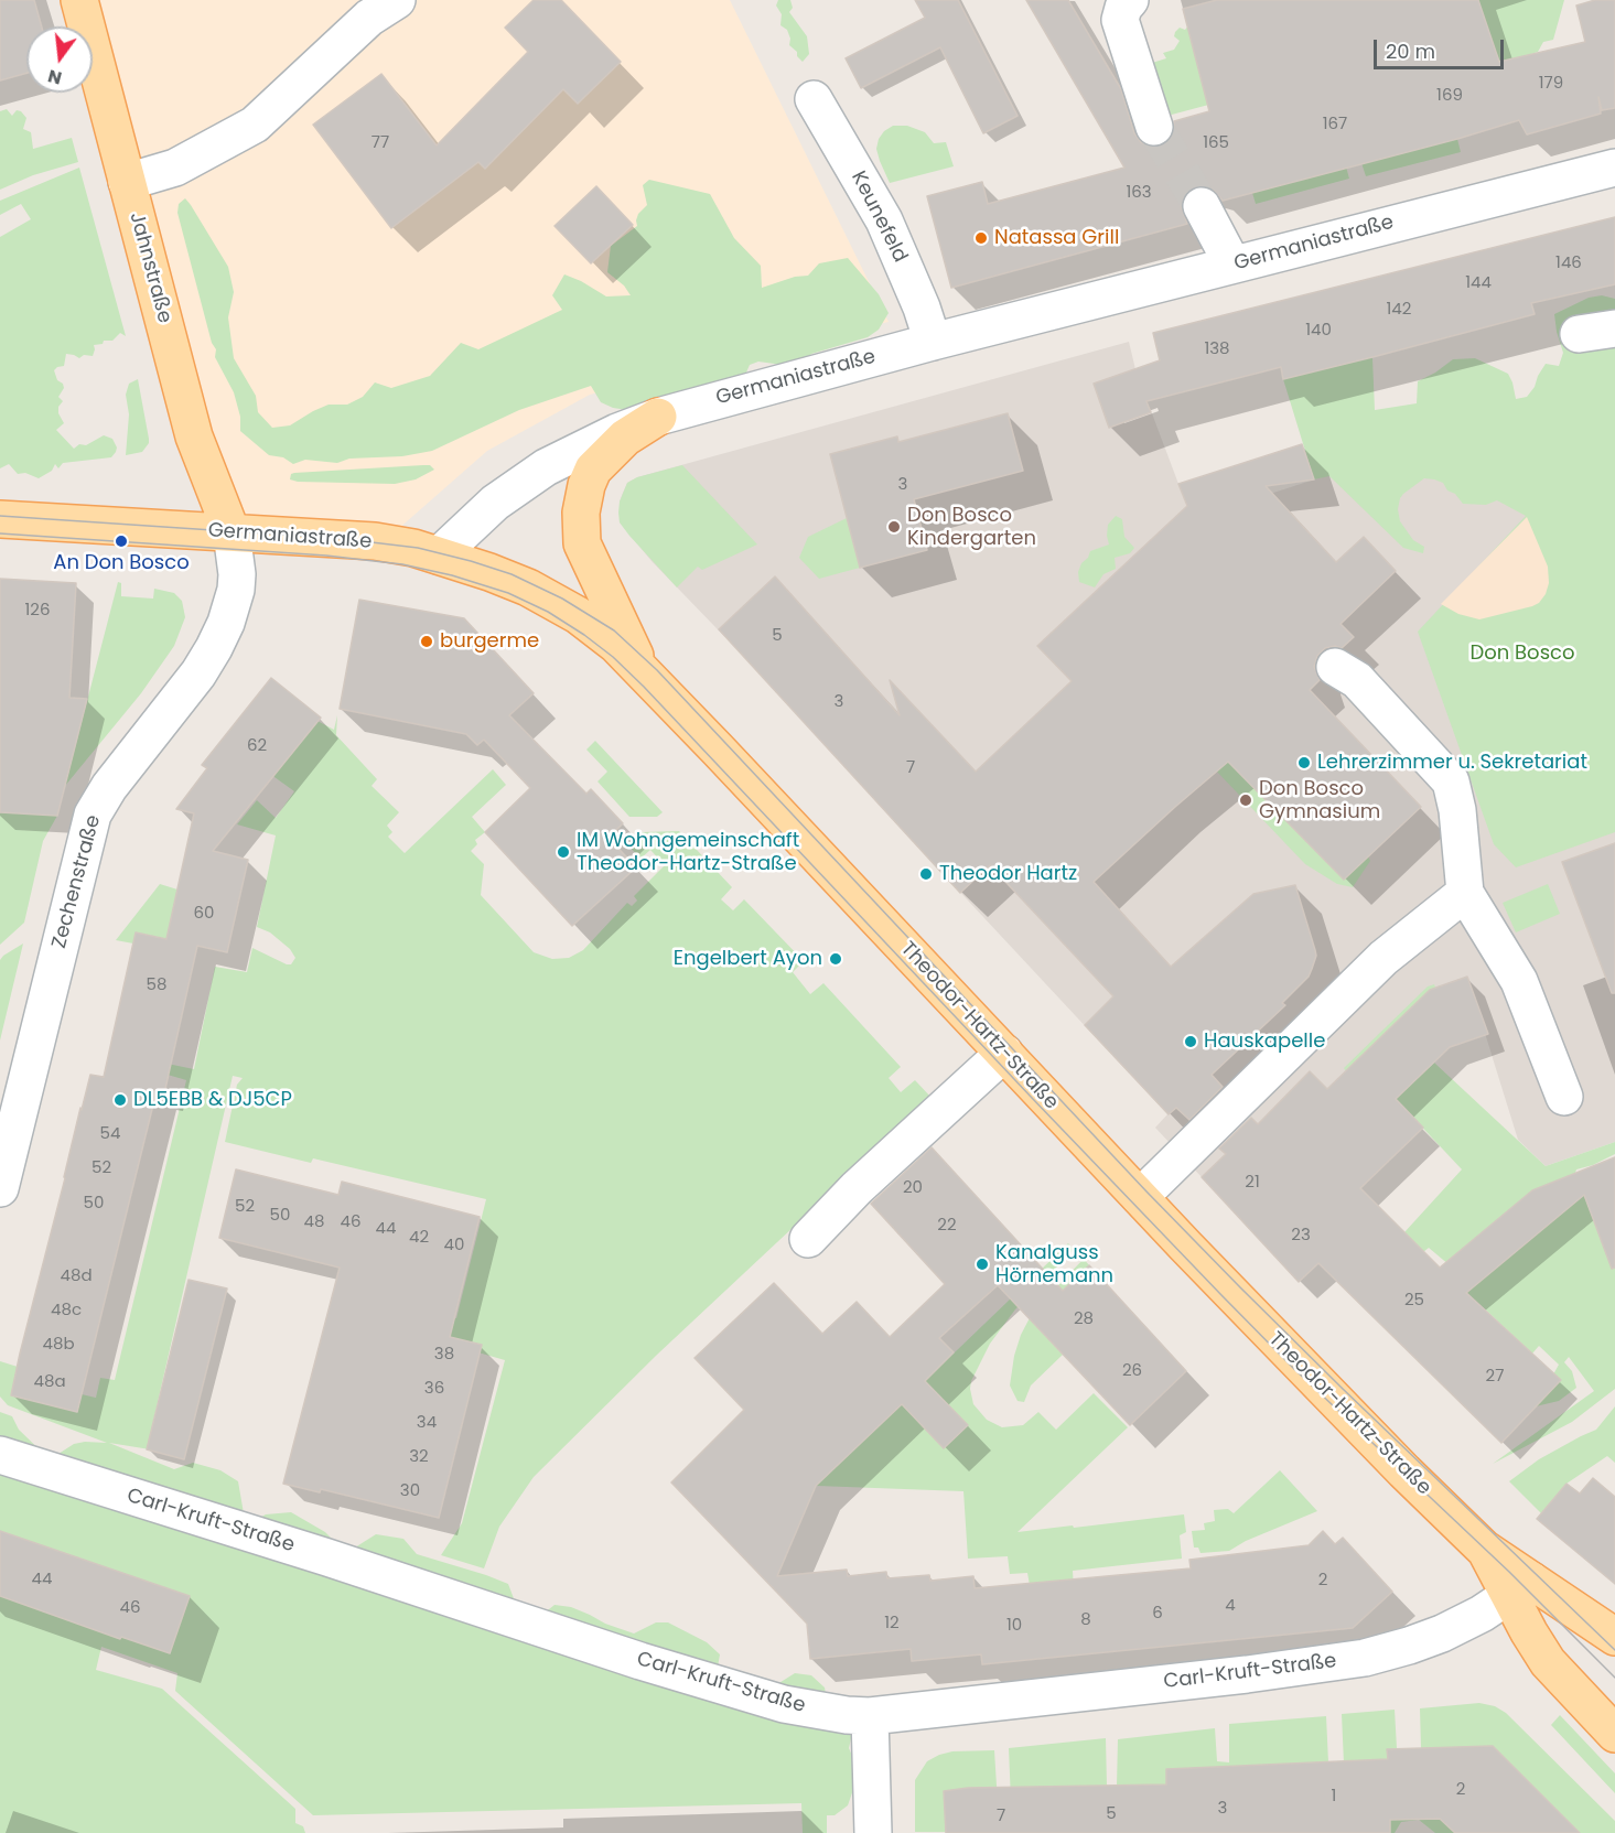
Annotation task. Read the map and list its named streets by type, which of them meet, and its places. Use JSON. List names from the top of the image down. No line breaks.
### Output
{"streets":{"main road":["Germaniastraße","Jahnstraße","Theodor-Hartz-Straße"],"street":["Keunefeld","Zechenstraße","Carl-Kruft-Straße"]},"crossings":[["Keunefeld","Germaniastraße"],["Germaniastraße","Jahnstraße"],["Germaniastraße","Zechenstraße"],["Germaniastraße","Theodor-Hartz-Straße"],["Jahnstraße","Zechenstraße"],["Theodor-Hartz-Straße","Carl-Kruft-Straße"]],"parks":["Don Bosco"],"places":["Natassa Grill","Don Bosco Kindergarten","An Don Bosco","burgerme","Lehrerzimmer u. Sekretariat","Don Bosco Gymnasium","IM Wohngemeinschaft Theodor-Hartz-Straße","Theodor Hartz","Engelbert Ayon","Hauskapelle","DL5EBB & DJ5CP","Kanalguss Hörnemann"],"house_numbers":["179","169","167","77","165","163","146","144","142","140","138","3","126","5","3","62","7","60","58","54","52","21","20","50","52","50","48","46","22","44","23","42","40","48d","25","48c","28","48b","38","26","27","48a","36","34","32","30","44","2","4","46","6","8","12","10","2","1","3","5","7"],"scale_bar":"20 m","north":"bottom"}
